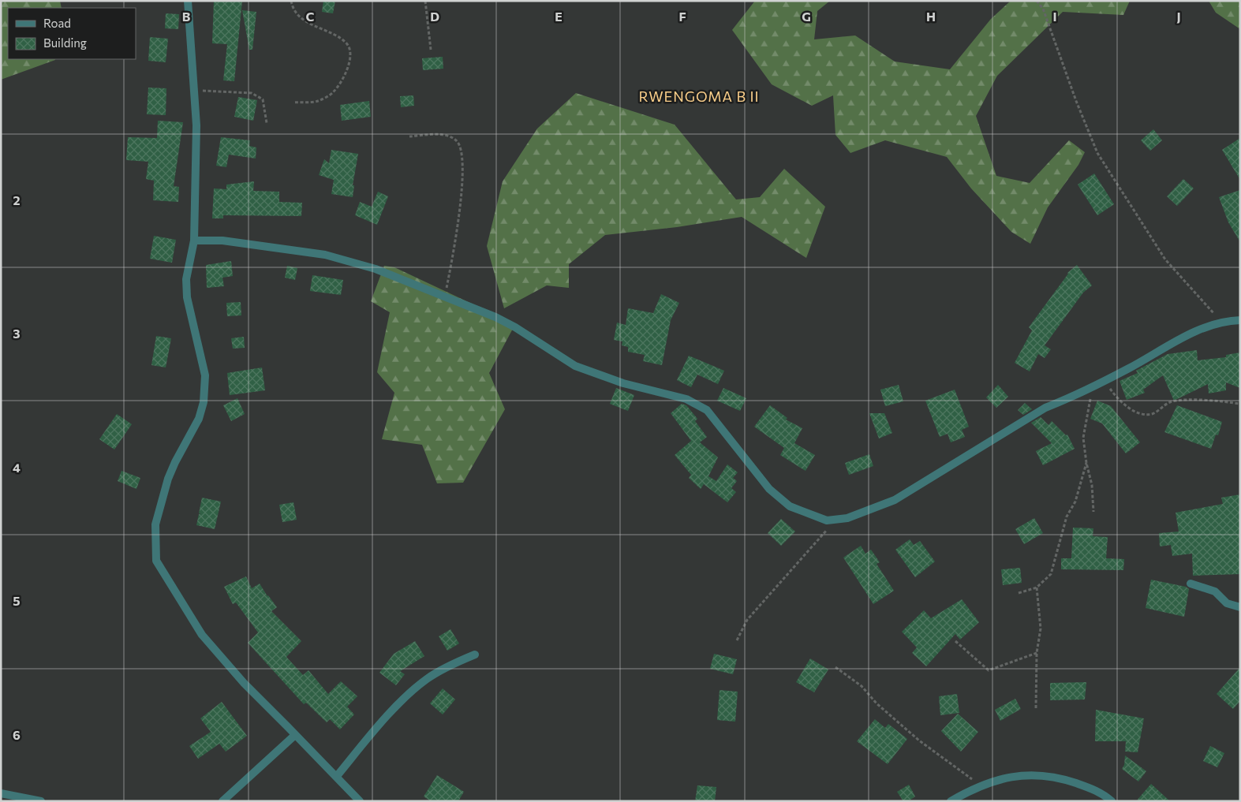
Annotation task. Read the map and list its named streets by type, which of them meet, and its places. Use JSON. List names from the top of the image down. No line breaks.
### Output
{"districts":["RWENGOMA B II"],"legend":["Road","Building"],"grid":{"columns":["B","C","D","E","F","G","H","I","J"],"rows":["2","3","4","5","6"]}}
